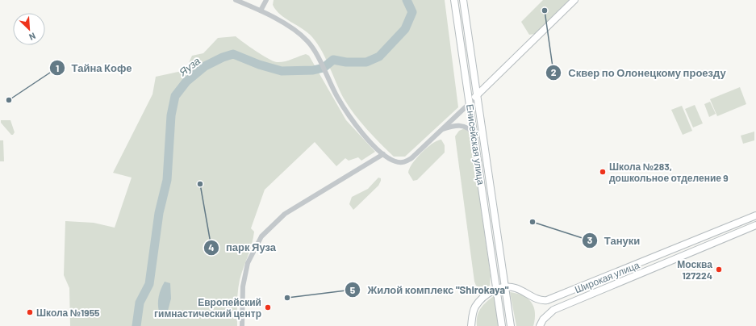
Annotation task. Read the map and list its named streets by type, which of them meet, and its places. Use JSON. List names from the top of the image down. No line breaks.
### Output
{"streets":{"main road":["Енисейская улица","Широкая улица"]},"crossings":[["Енисейская улица","Широкая улица"]],"water":["Яуза"],"places":["Сквер по Олонецкому проезду","Тайна Кофе","Школа №283, дошкольное отделение 9","парк Яуза","Тануки","Москва 127224","Жилой комплекс \"Shirokaya\"","Европейский гимнастический центр","Школа №1955"],"north":"bottom right"}
